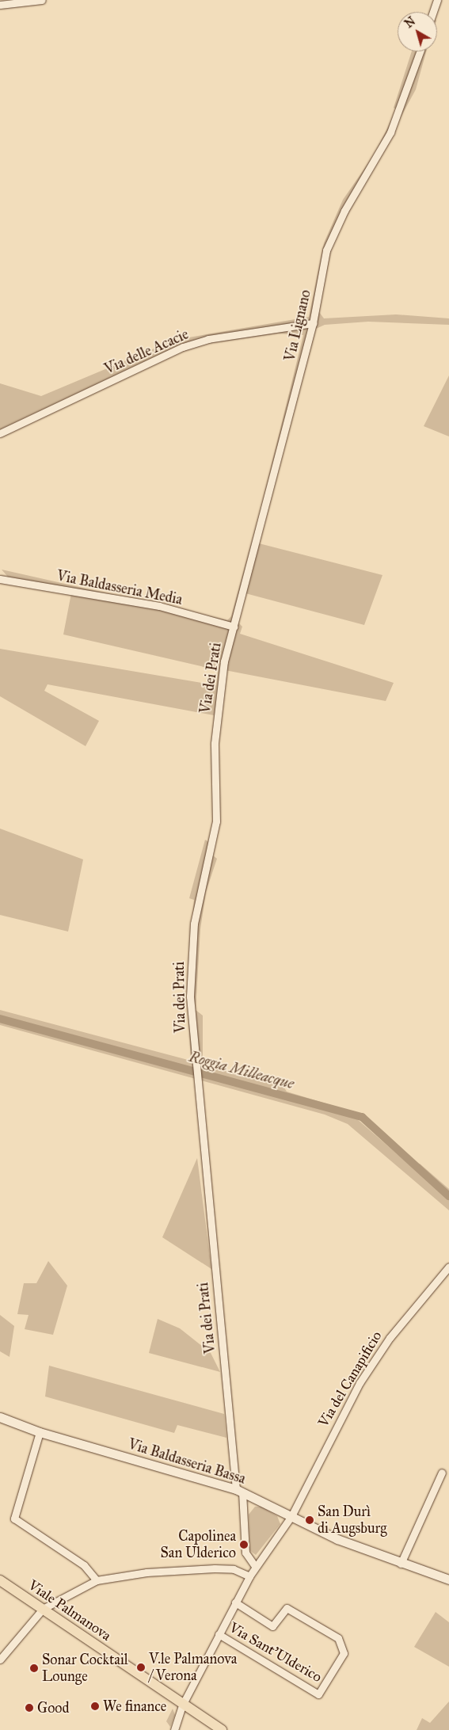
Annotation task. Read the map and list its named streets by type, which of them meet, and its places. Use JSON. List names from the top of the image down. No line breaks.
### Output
{"streets":{"main road":["Viale Palmanova"],"street":["Via Lignano","Via delle Acacie","Via Baldasseria Media","Via dei Prati","Via del Canapificio","Via Baldasseria Bassa","Via Sant'Ulderico"]},"crossings":[["Via Lignano","Via delle Acacie"],["Via Lignano","Via Baldasseria Media"],["Via Lignano","Via dei Prati"],["Via Baldasseria Media","Via dei Prati"],["Via dei Prati","Via Baldasseria Bassa"],["Via del Canapificio","Via Baldasseria Bassa"],["Via del Canapificio","Via Sant'Ulderico"],["Via Baldasseria Bassa","Via Sant'Ulderico"],["Viale Palmanova","Via Sant'Ulderico"]],"water":["Roggia Milleacque"],"places":["San Durì di Augsburg","Capolinea San Ulderico","V.le Palmanova / Verona","Sonar Cocktail Lounge","We finance","Good"],"north":"top left"}
